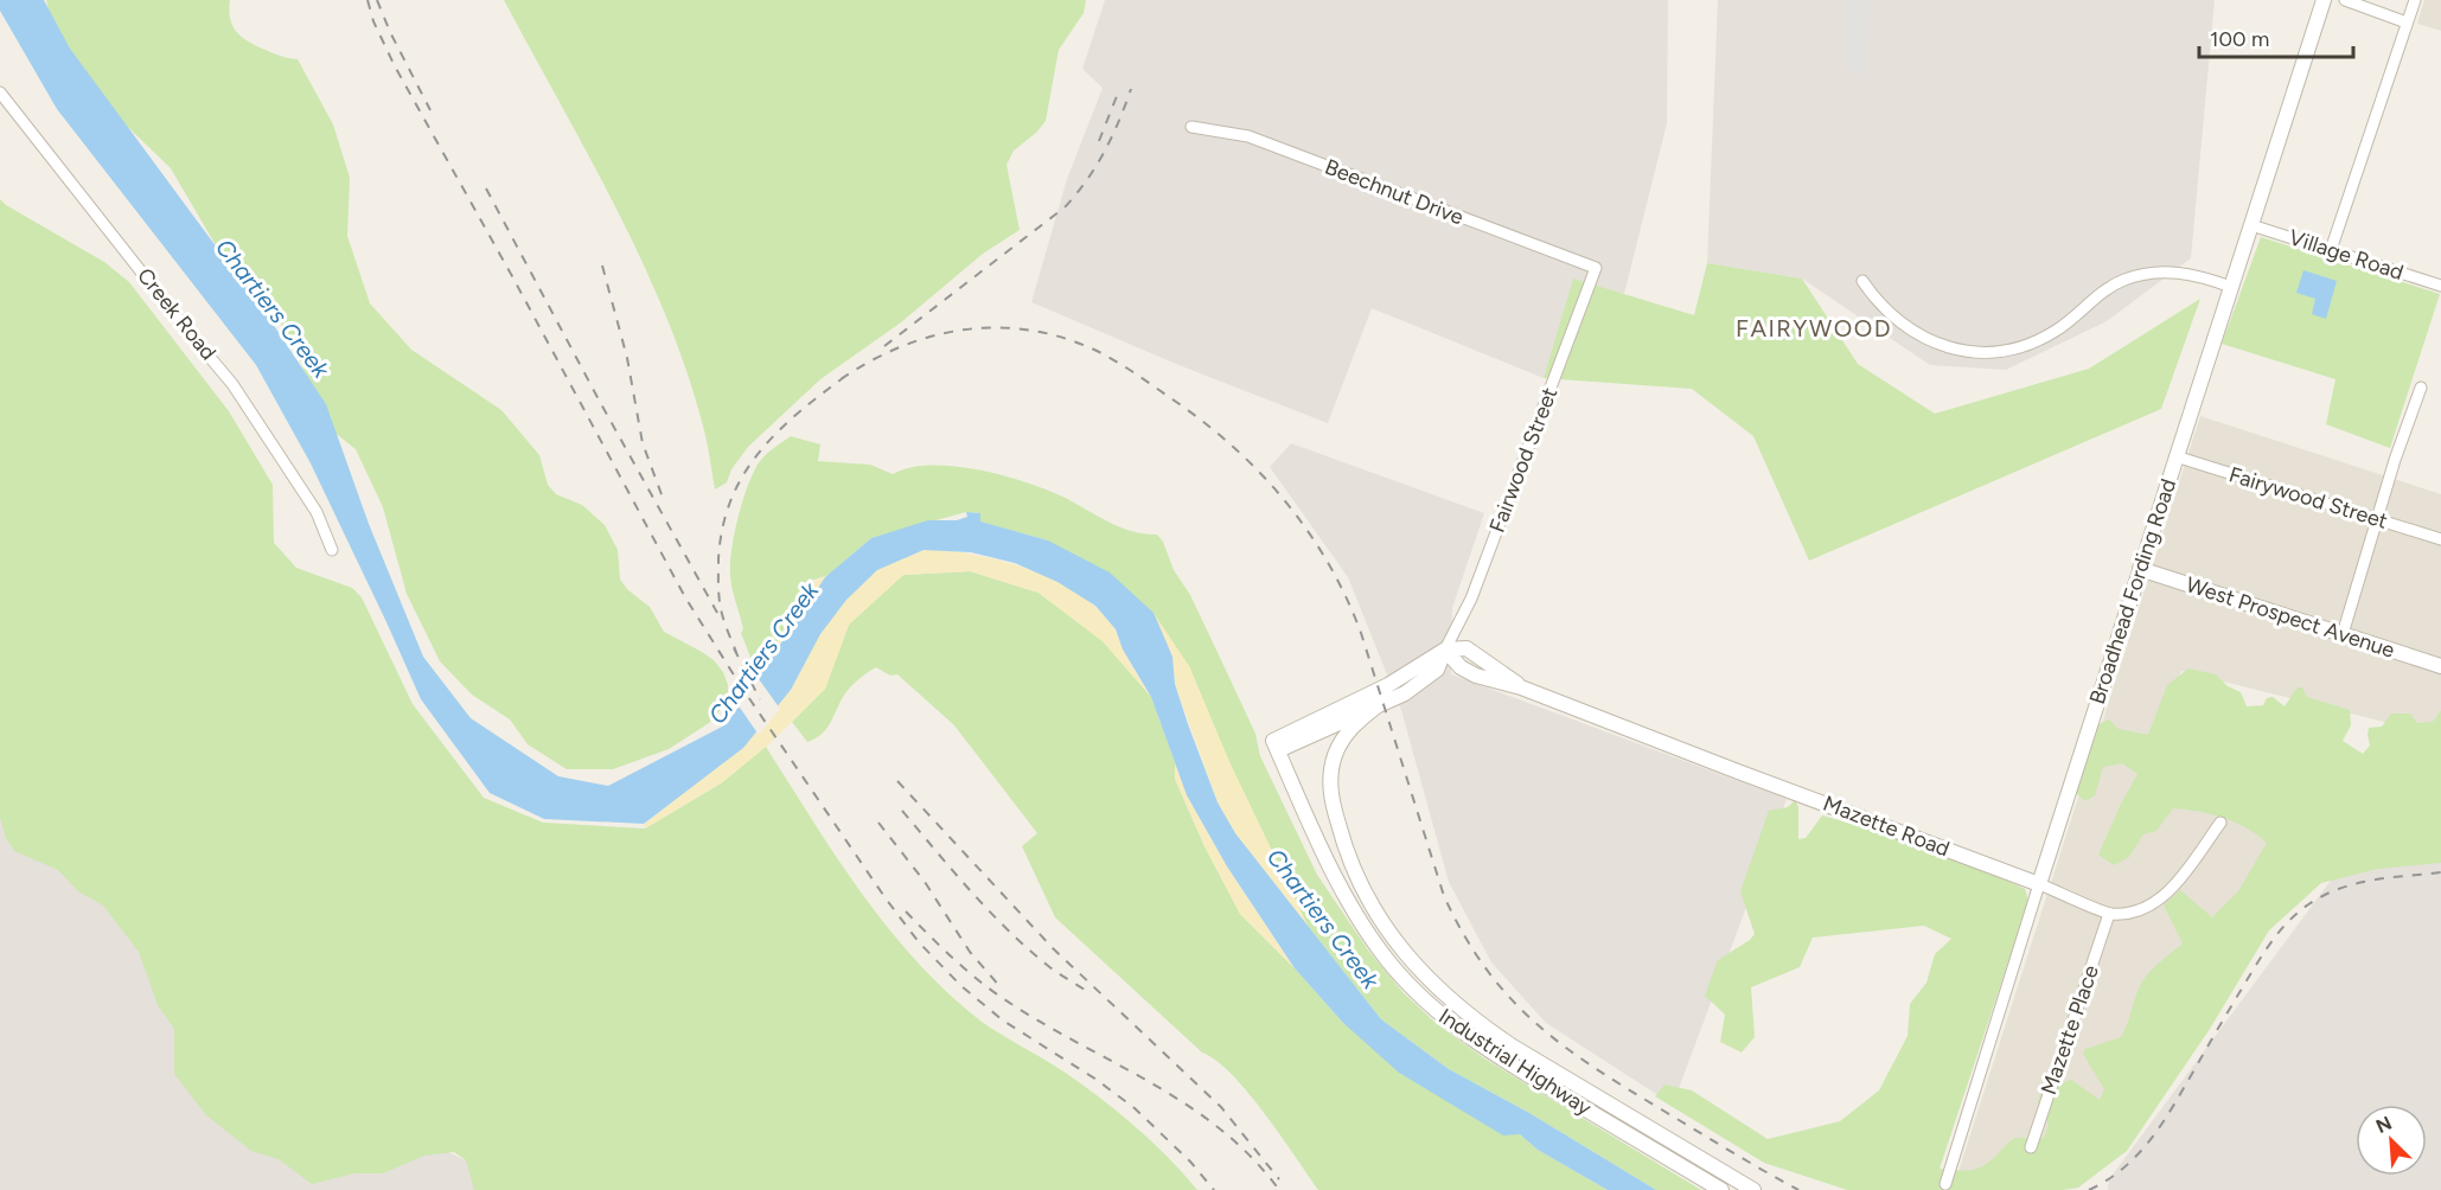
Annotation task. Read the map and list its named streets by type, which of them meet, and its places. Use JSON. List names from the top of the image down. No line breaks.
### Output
{"streets":{"street":["Beechnut Drive","Village Road","Creek Road","Fairwood Street","Fairywood Street","Broadhead Fording Road","West Prospect Avenue","Mazette Road","Mazette Place","Industrial Highway"]},"crossings":[["Beechnut Drive","Fairwood Street"],["Village Road","Broadhead Fording Road"],["Fairwood Street","Mazette Road"],["Fairwood Street","Industrial Highway"],["Fairywood Street","Broadhead Fording Road"],["Broadhead Fording Road","West Prospect Avenue"],["Broadhead Fording Road","Mazette Road"],["Mazette Road","Mazette Place"]],"districts":["FAIRYWOOD"],"water":["Chartiers Creek"],"scale_bar":"100 m","north":"top left"}
